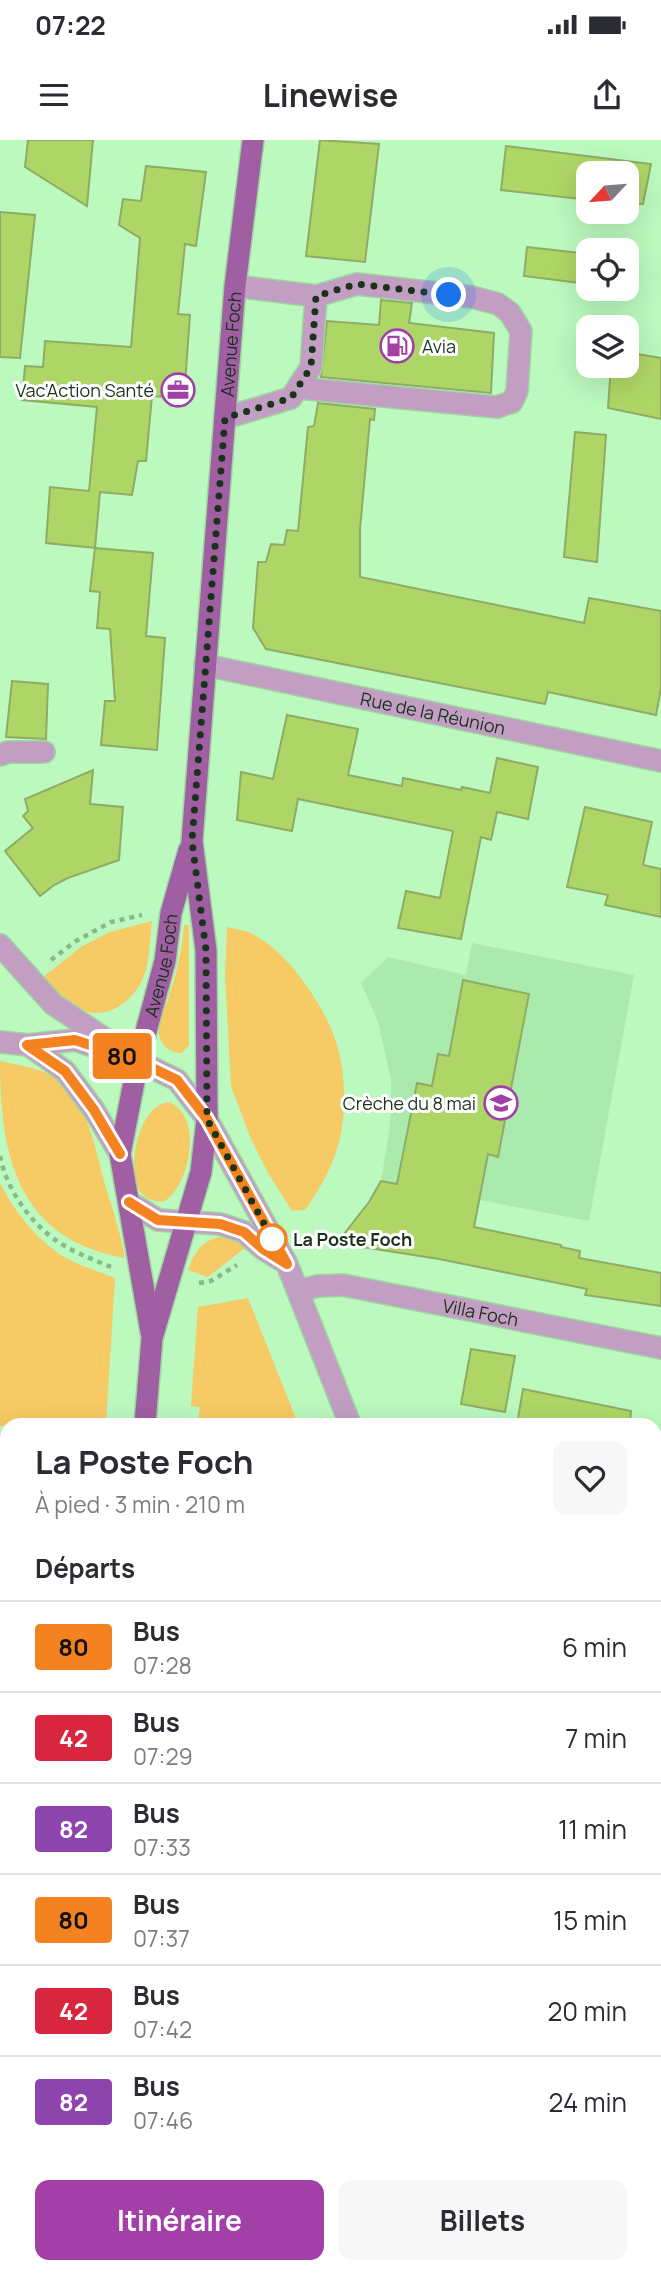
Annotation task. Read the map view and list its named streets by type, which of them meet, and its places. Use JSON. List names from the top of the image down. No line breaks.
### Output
{"streets":{"main road":["Avenue Foch"],"street":["Rue de la Réunion","Villa Foch"]},"crossings":[["Avenue Foch","Rue de la Réunion"]],"places":{"fuel station":["Avia"],"office":["Vac'Action Santé"],"school or university":["Crèche du 8 mai"],"other":["La Poste Foch"]},"lines":["bus line 80"],"north":"bottom left","page":{"status":"07:22","header":"Linewise","on_map":"80","heading":[["La Poste Foch","À pied · 3 min · 210 m"],"Départs"],"list":[{"mark":"80","name":"Bus","note":"07:28","value":"6 min"},{"mark":"42","name":"Bus","note":"07:29","value":"7 min"},{"mark":"82","name":"Bus","note":"07:33","value":"11 min"},{"mark":"80","name":"Bus","note":"07:37","value":"15 min"},{"mark":"42","name":"Bus","note":"07:42","value":"20 min"},{"mark":"82","name":"Bus","note":"07:46","value":"24 min"}],"buttons":["Itinéraire","Billets"]}}
